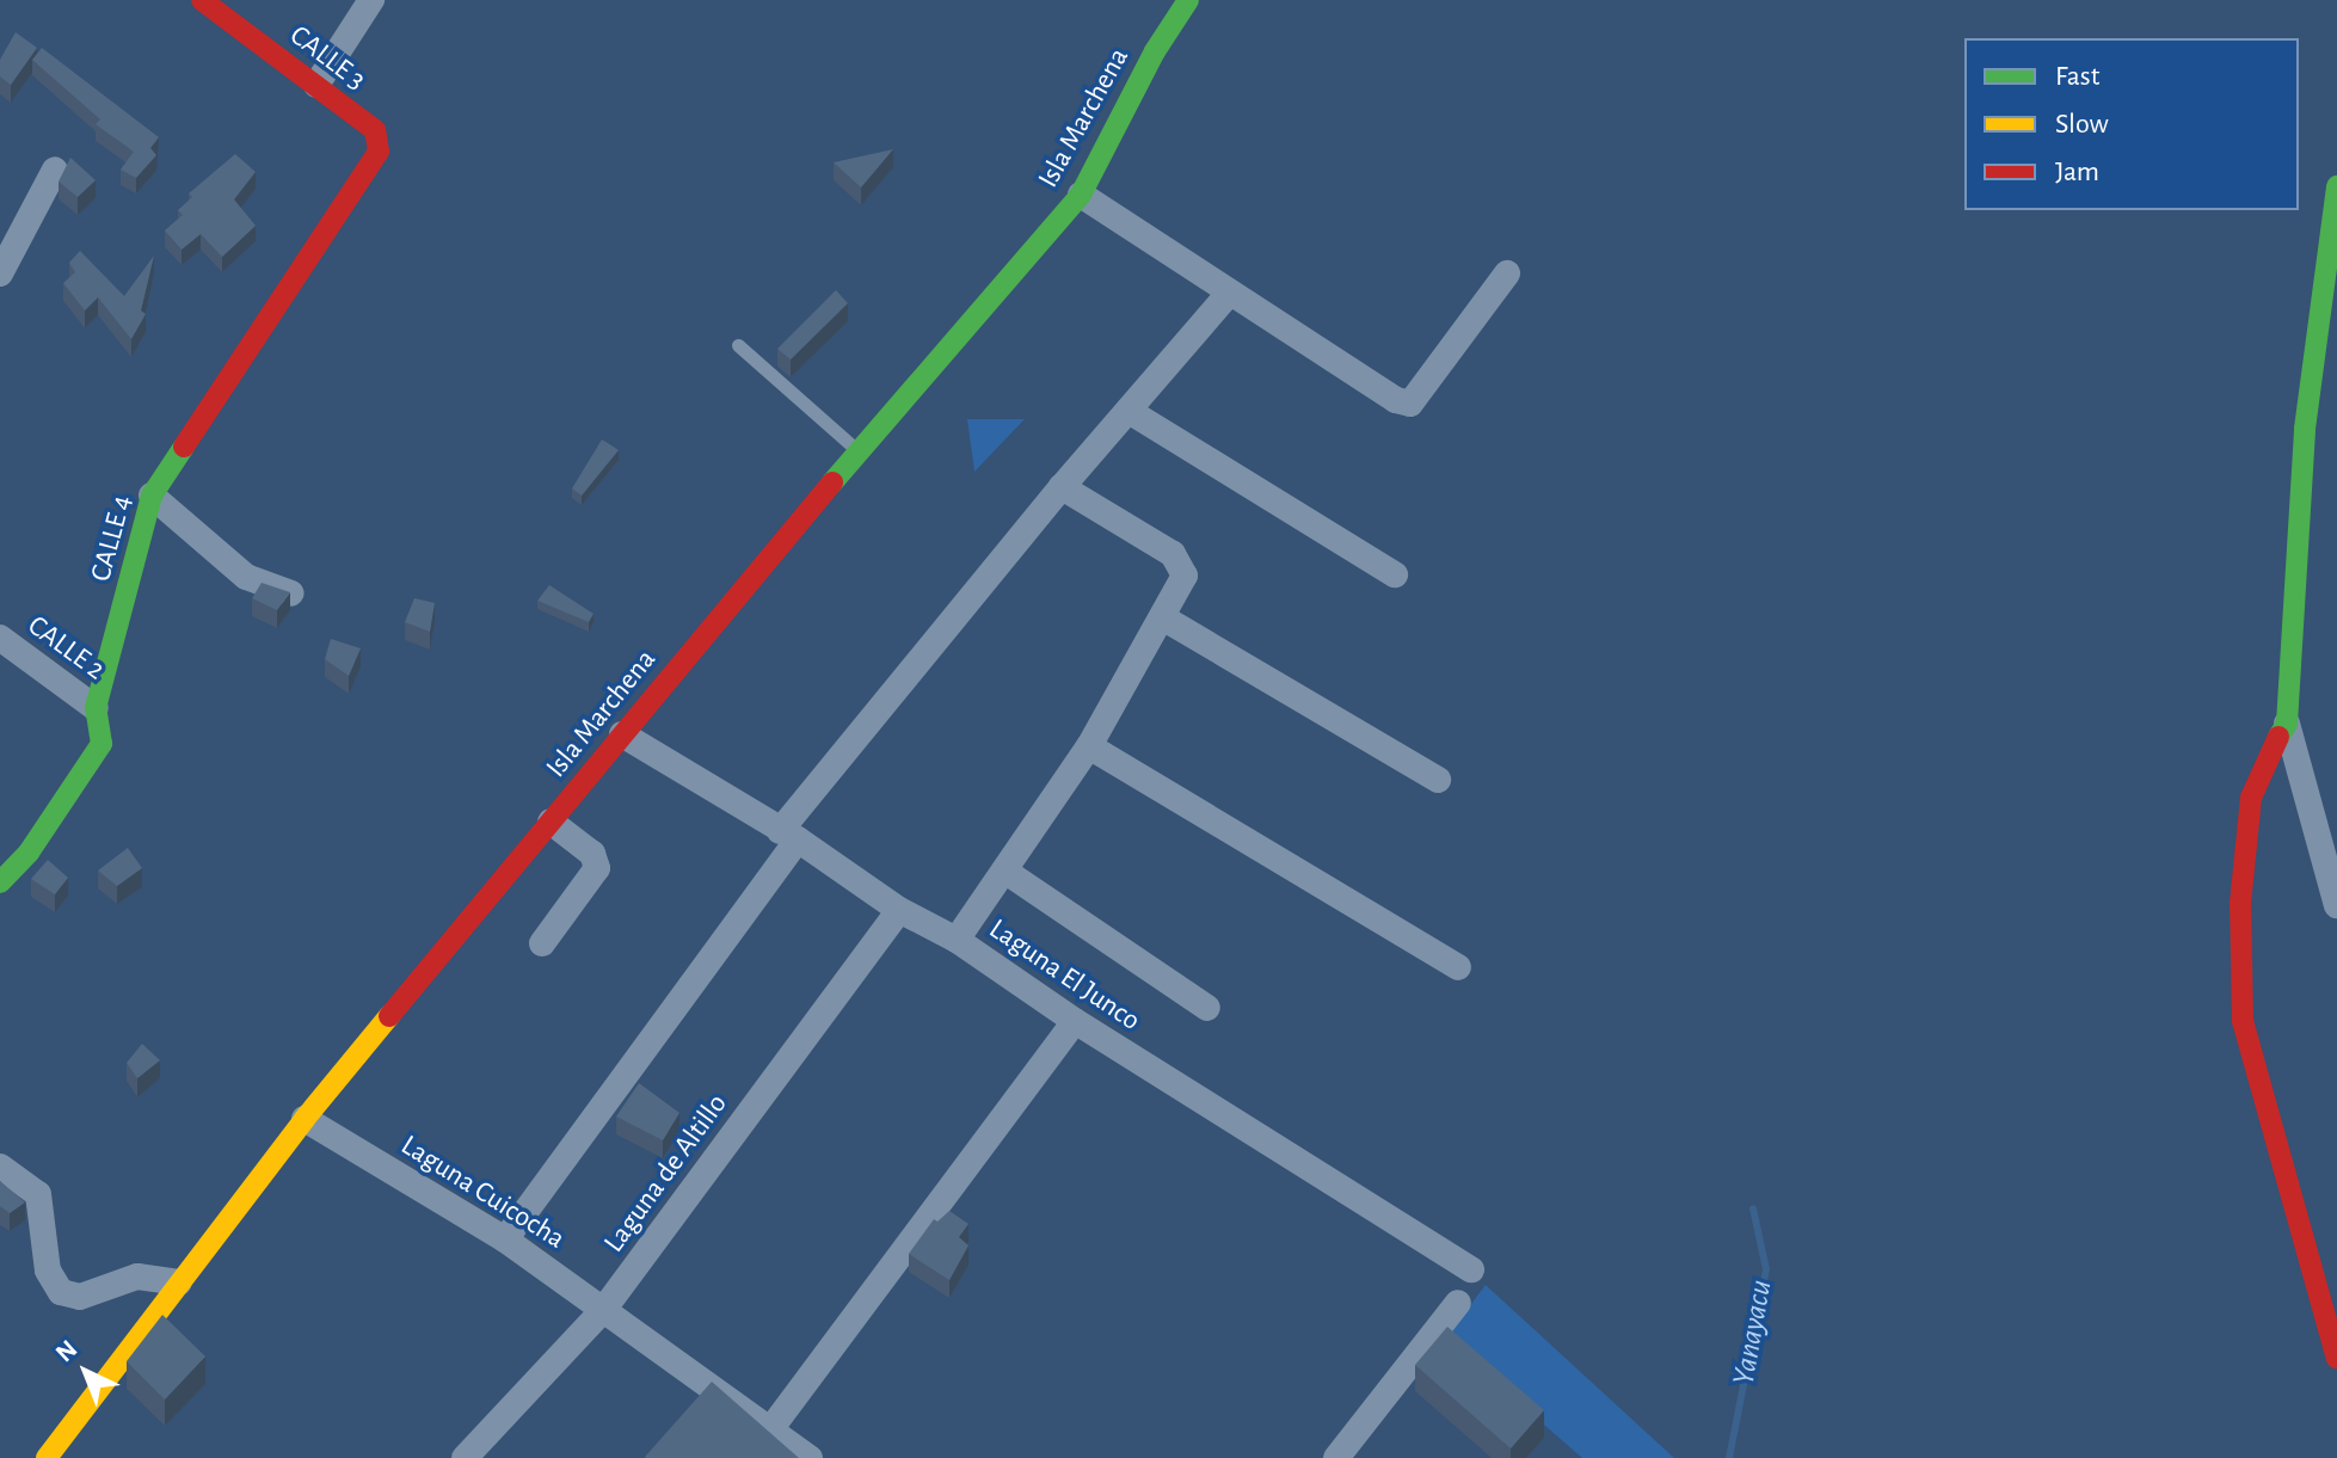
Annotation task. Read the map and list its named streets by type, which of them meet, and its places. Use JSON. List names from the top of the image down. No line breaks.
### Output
{"streets":{"street":["CALLE 3","Isla Marchena","CALLE 4","CALLE 2","Laguna El Junco","Laguna de Altillo","Laguna Cuicocha"]},"crossings":[["CALLE 3","CALLE 4"],["Isla Marchena","Laguna El Junco"],["Isla Marchena","Laguna Cuicocha"],["CALLE 4","CALLE 2"],["Laguna El Junco","Laguna de Altillo"],["Laguna de Altillo","Laguna Cuicocha"]],"water":["Yanayacu"],"legend":["Fast","Slow","Jam"],"north":"top left"}
